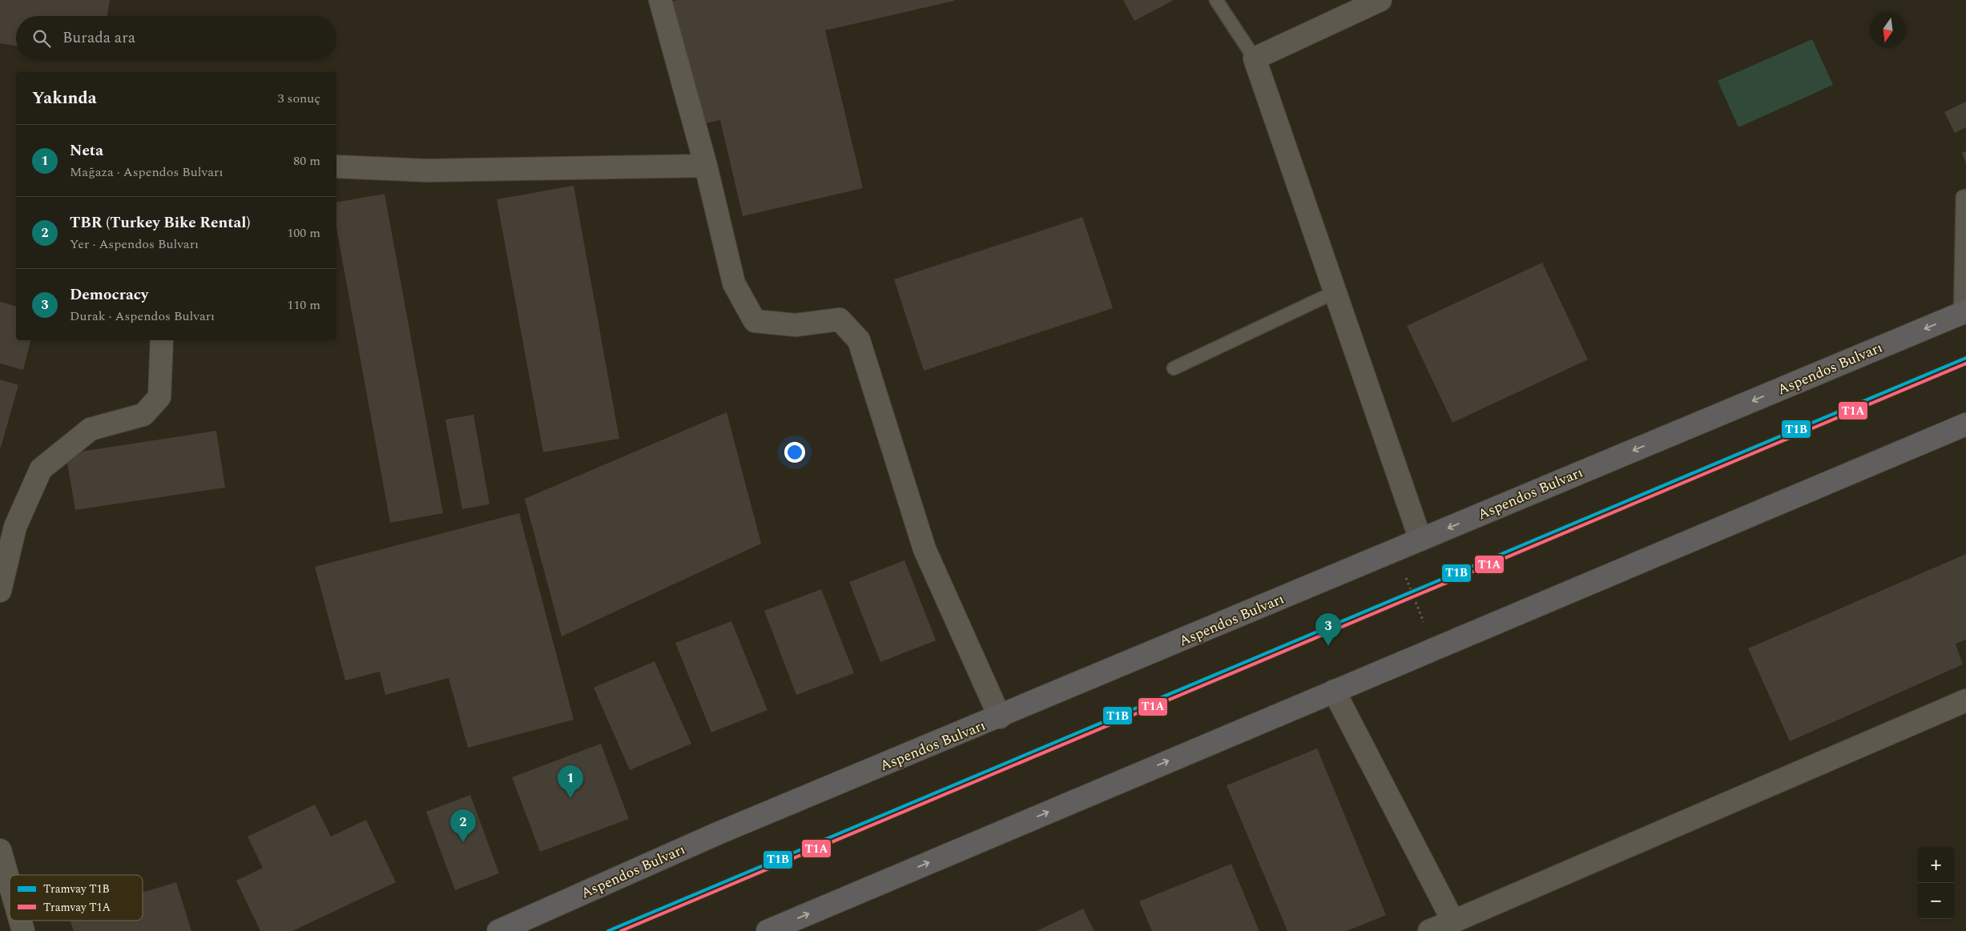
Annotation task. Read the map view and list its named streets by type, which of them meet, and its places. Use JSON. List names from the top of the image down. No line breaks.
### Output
{"streets":{"main road":["Aspendos Bulvarı"]},"lines":["tram line T1B","tram line T1A"],"legend":["Tramvay T1B","Tramvay T1A"],"north":"bottom","page":{"search":"Burada ara","heading":["Yakında","3 sonuç"],"list":[{"mark":"1","name":"Neta","note":"Mağaza · Aspendos Bulvarı","value":"80 m"},{"mark":"2","name":"TBR (Turkey Bike Rental)","note":"Yer · Aspendos Bulvarı","value":"100 m"},{"mark":"3","name":"Democracy","note":"Durak · Aspendos Bulvarı","value":"110 m"}],"pins":["3","1","2"],"map_buttons":["+","−"]}}
